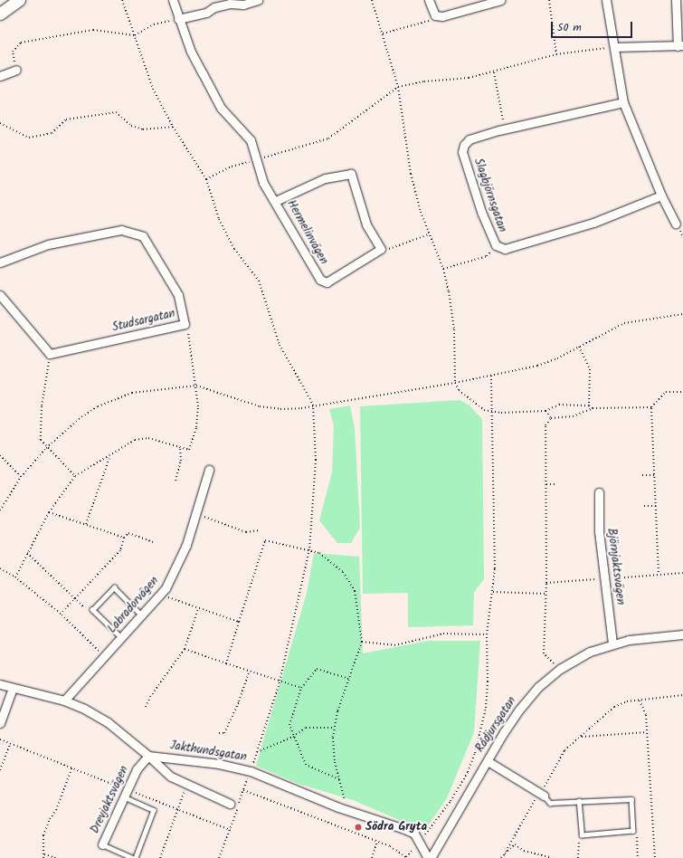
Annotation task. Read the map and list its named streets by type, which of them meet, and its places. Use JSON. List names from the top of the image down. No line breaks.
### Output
{"streets":{"street":["Slagbjörnsgatan","Hermelinvägen","Studsargatan","Björnjaktsvägen","Labradorvägen","Rådjursgatan","Jakthundsgatan","Drevjaktsvägen"]},"crossings":[["Björnjaktsvägen","Rådjursgatan"],["Jakthundsgatan","Drevjaktsvägen"]],"places":["Södra Gryta"],"scale_bar":"50 m"}
